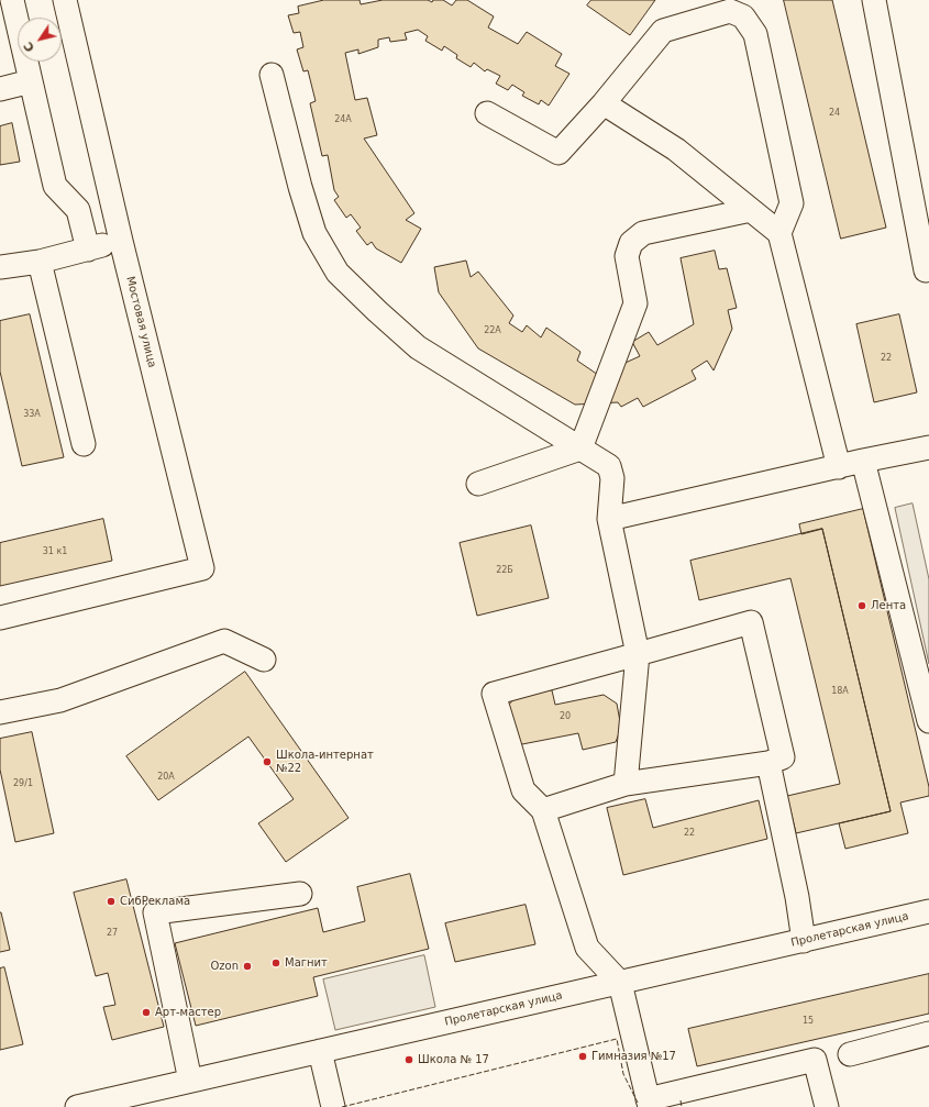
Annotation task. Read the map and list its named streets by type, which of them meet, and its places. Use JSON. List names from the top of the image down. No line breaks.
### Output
{"streets":{"street":["Мостовая улица","Пролетарская улица"]},"places":["Лента","Школа-интернат №22","СибРеклама","Магнит","Ozon","Арт-мастер","Гимназия №17","Школа № 17"],"house_numbers":["24","24А","22А","22","33А","31 к1","22Б","18А","20","20А","29/1","22","27","15"],"north":"bottom left"}
